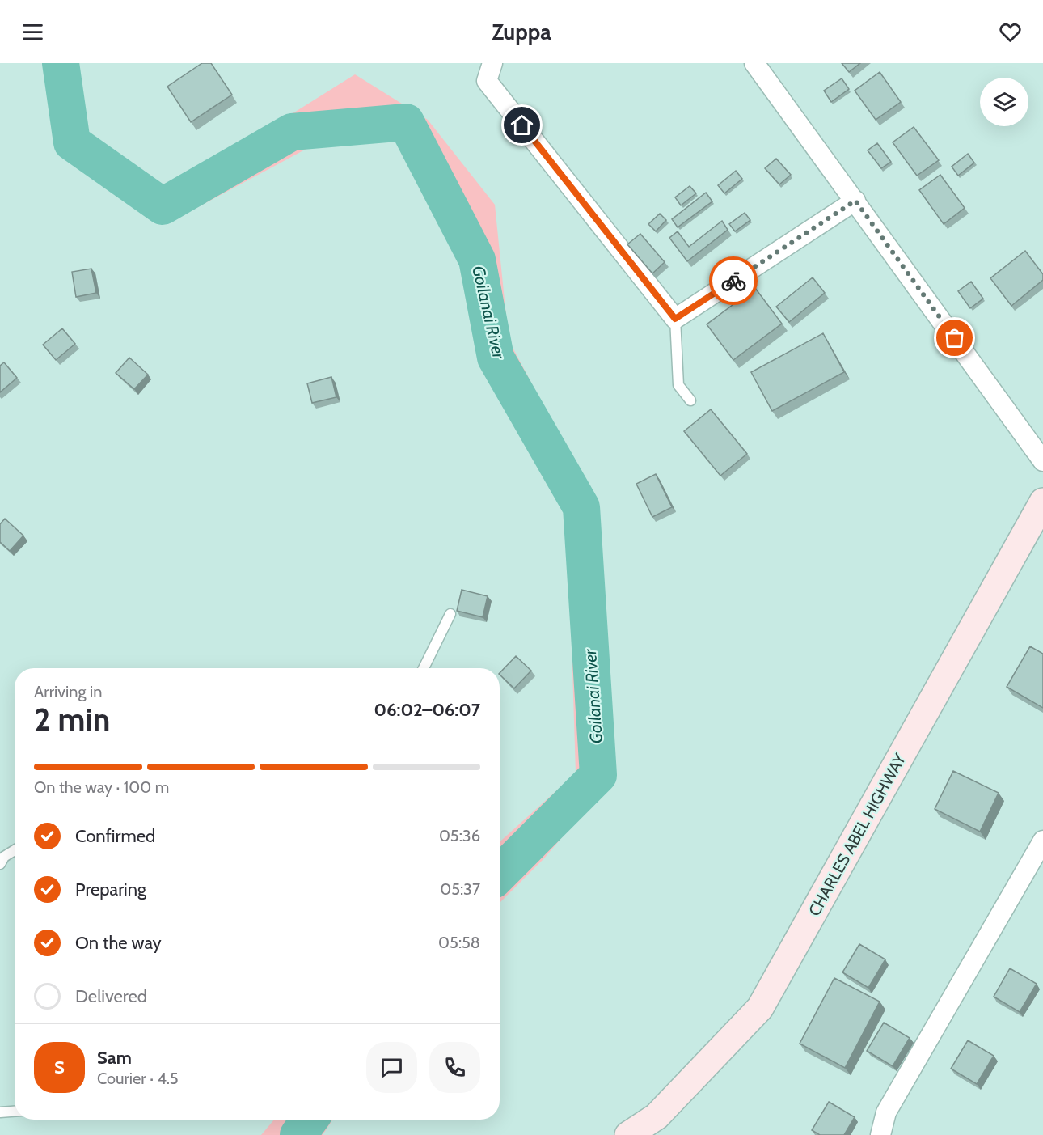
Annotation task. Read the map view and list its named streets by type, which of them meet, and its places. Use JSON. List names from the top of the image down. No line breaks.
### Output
{"streets":{"main road":["CHARLES ABEL HIGHWAY"]},"water":["Goilanai River"],"page":{"header":"Zuppa","heading":["2 min","Arriving in","06:02–06:07"],"panel":["Sam","Courier · 4.5"],"bar":"On the way · 100 m","list":[["Confirmed","05:36"],["Preparing","05:37"],["On the way","05:58"],"Delivered"],"round":"S"}}
